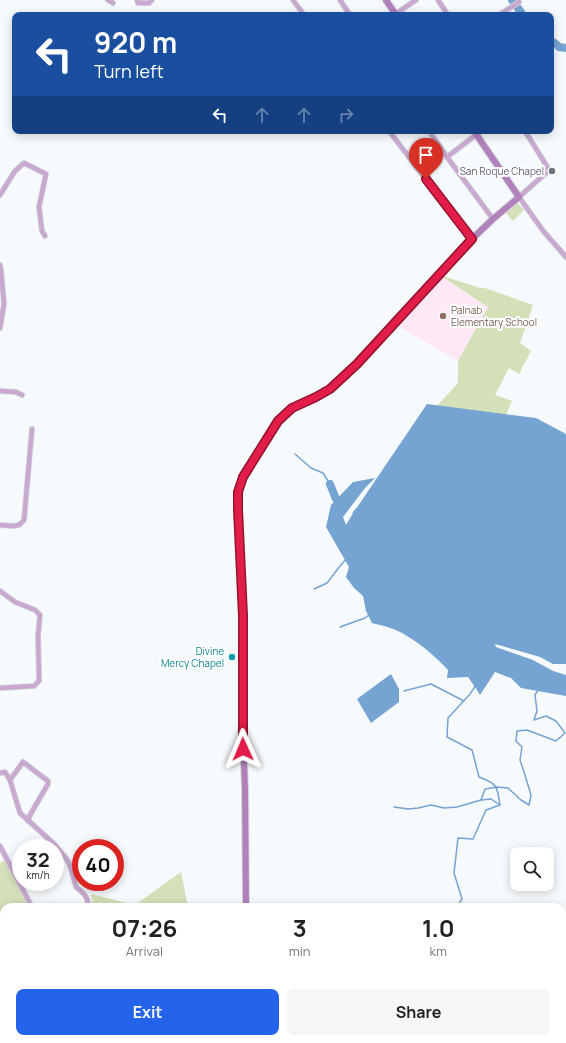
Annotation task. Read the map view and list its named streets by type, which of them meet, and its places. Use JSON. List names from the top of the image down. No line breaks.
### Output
{"places":["San Roque Chapel","Palnab Elementary School","Divine Mercy Chapel"],"page":{"turn":["920 m","Turn left"],"speed":"32 km/h","limit":"40","eta":["07:26","Arrival","3","min","1.0","km"],"buttons":["Exit","Share"]}}
